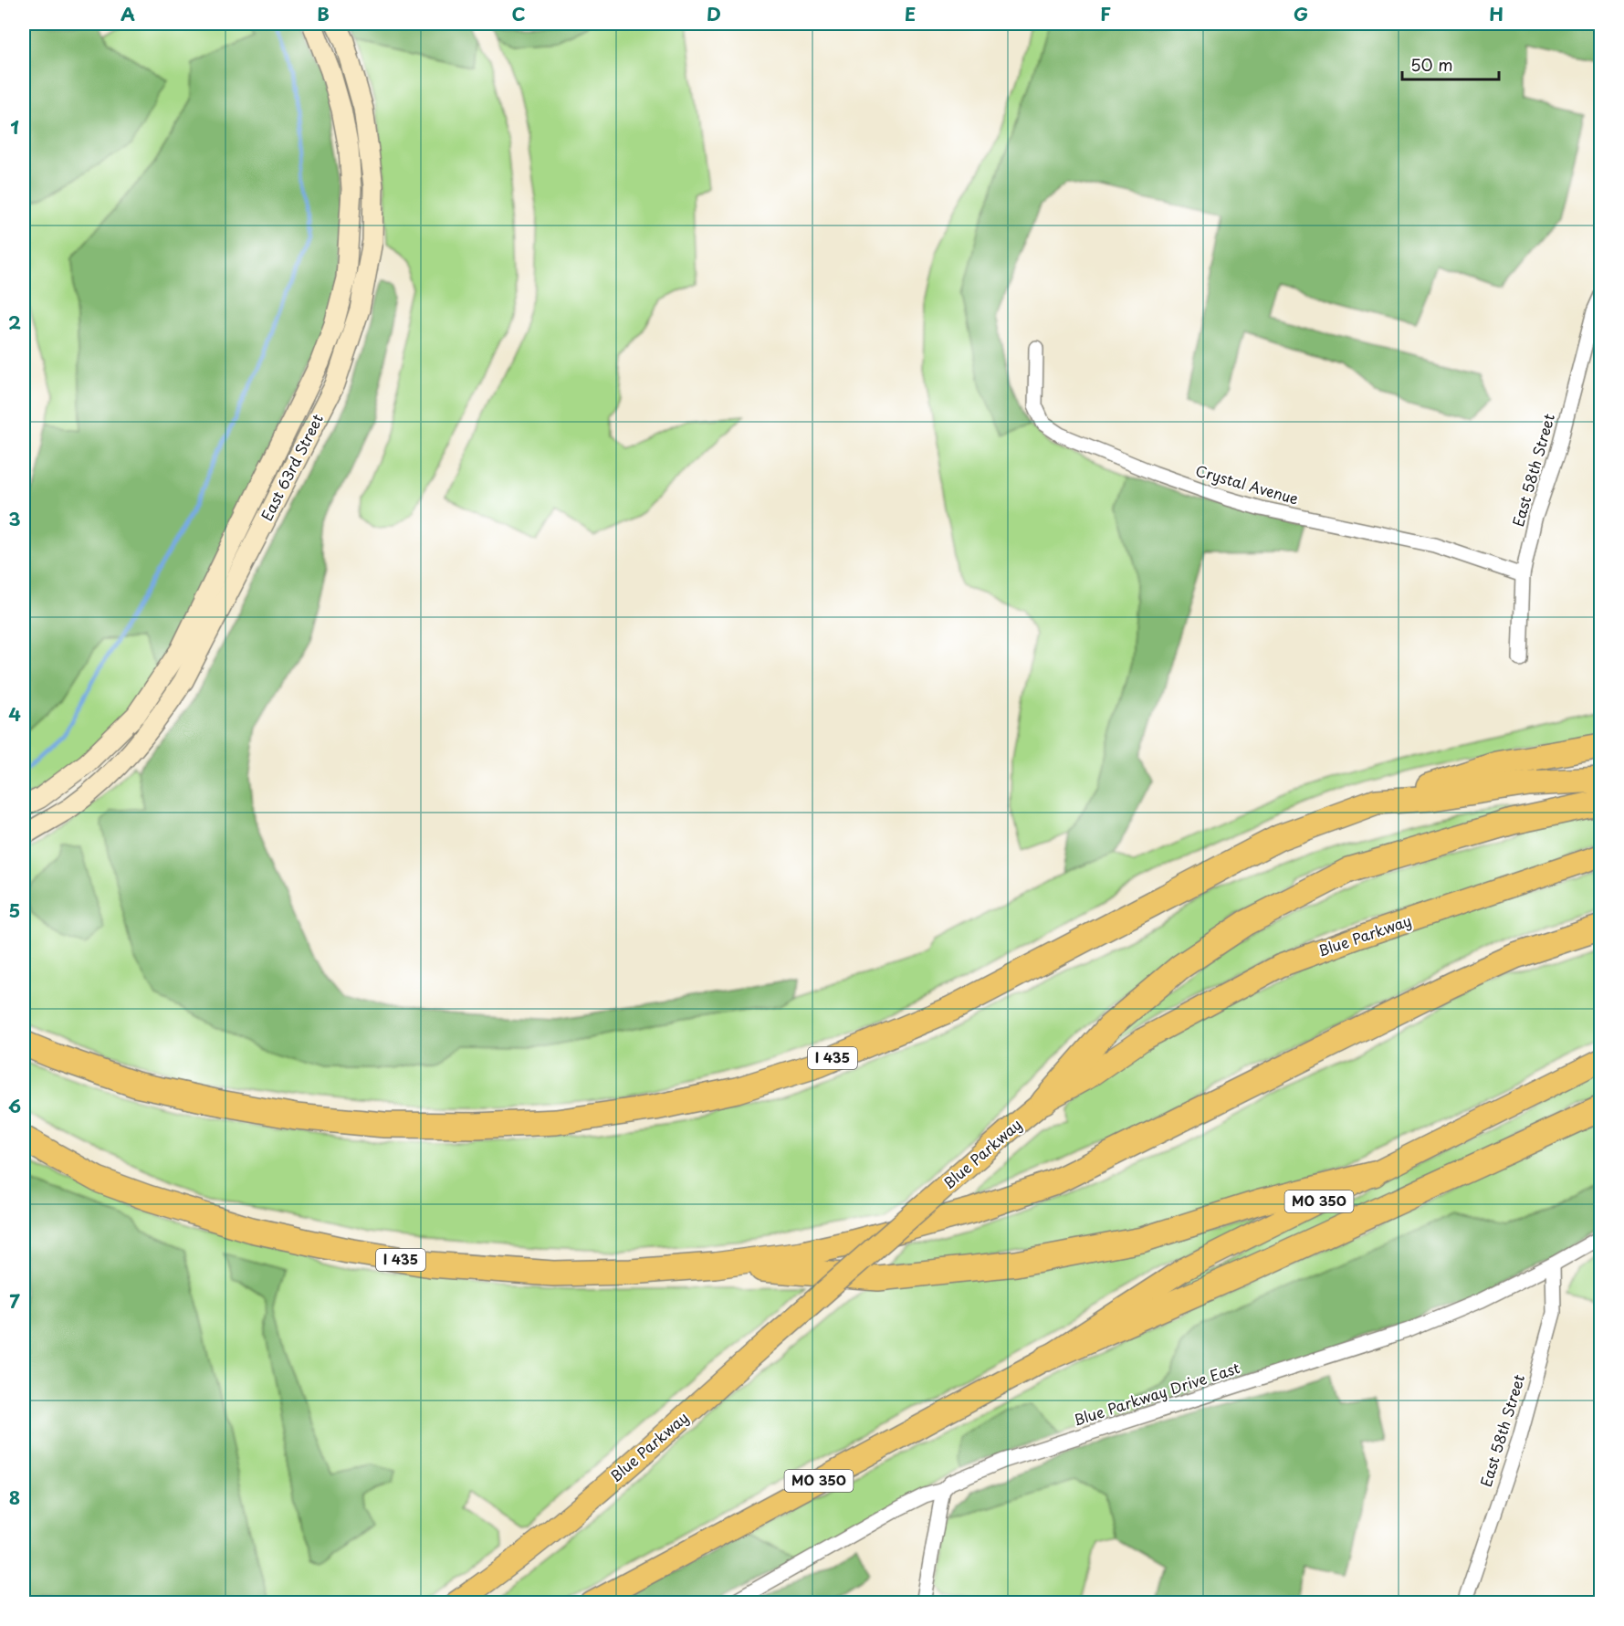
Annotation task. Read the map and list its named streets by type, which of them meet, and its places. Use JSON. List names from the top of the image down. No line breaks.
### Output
{"streets":{"highway":["Blue Parkway","I 435","MO 350"],"main road":["East 63rd Street"],"street":["East 58th Street","Crystal Avenue","Blue Parkway Drive East"]},"crossings":[["East 58th Street","Crystal Avenue"],["East 58th Street","Blue Parkway Drive East"]],"scale_bar":"50 m","grid":{"columns":["A","B","C","D","E","F","G","H"],"rows":["1","2","3","4","5","6","7","8"]}}
